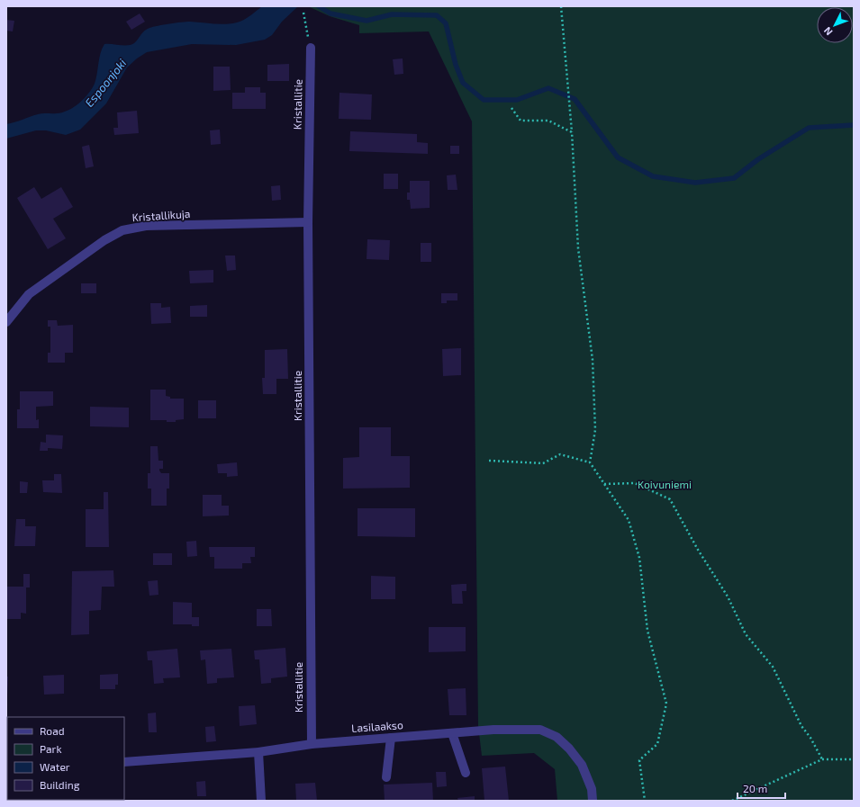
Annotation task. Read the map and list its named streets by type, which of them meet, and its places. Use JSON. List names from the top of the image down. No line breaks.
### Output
{"streets":{"street":["Kristallitie","Kristallikuja","Lasilaakso"]},"crossings":[["Kristallitie","Kristallikuja"],["Kristallitie","Lasilaakso"]],"water":["Espoonjoki"],"parks":["Koivuniemi"],"legend":["Road","Park","Water","Building"],"scale_bar":"20 m","north":"bottom left"}
